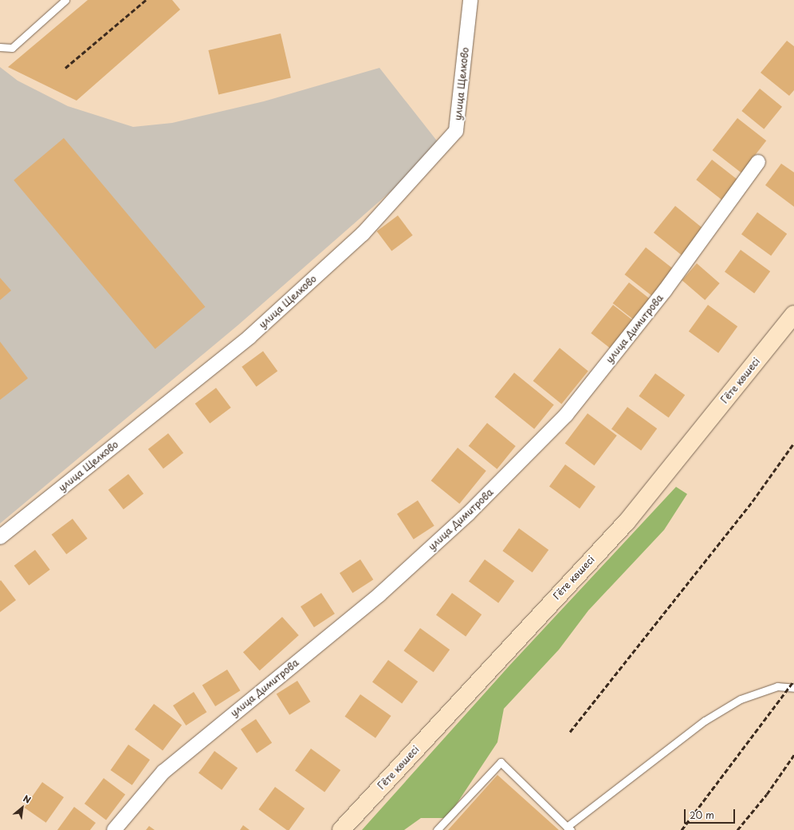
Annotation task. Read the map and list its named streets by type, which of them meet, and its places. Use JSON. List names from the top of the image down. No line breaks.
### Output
{"streets":{"main road":["Гёте көшесі"],"street":["улица Щелково","улица Димитрова"]},"scale_bar":"20 m","north":"top right"}
